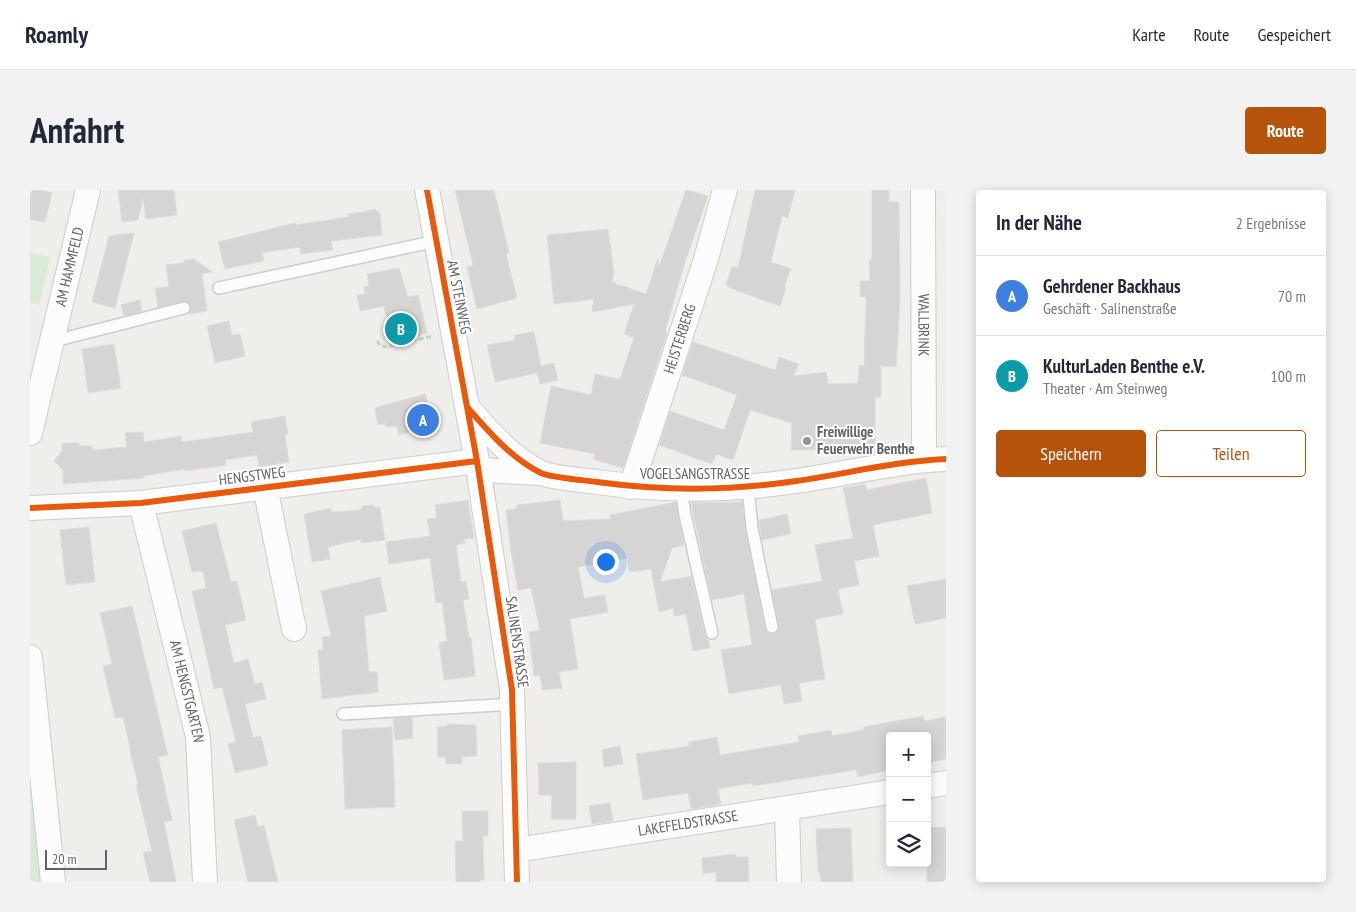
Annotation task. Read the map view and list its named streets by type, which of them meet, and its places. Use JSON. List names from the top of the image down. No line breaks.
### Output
{"streets":{"street":["AM HAMMFELD","AM STEINWEG","WALLBRINK","HEISTERBERG","VOGELSANGSTRASSE","HENGSTWEG","SALINENSTRASSE","AM HENGSTGARTEN","LAKEFELDSTRASSE"]},"crossings":[["AM STEINWEG","VOGELSANGSTRASSE"],["AM STEINWEG","SALINENSTRASSE"],["WALLBRINK","VOGELSANGSTRASSE"],["HEISTERBERG","VOGELSANGSTRASSE"],["VOGELSANGSTRASSE","HENGSTWEG"],["VOGELSANGSTRASSE","SALINENSTRASSE"],["HENGSTWEG","SALINENSTRASSE"],["HENGSTWEG","AM HENGSTGARTEN"],["SALINENSTRASSE","LAKEFELDSTRASSE"]],"places":["Freiwillige Feuerwehr Benthe"],"scale_bar":"20 m","page":{"header":"Roamly","nav":["Karte","Route","Gespeichert"],"title":"Anfahrt","buttons":["Route",["Speichern","Teilen"]],"heading":["In der Nähe","2 Ergebnisse"],"list":[{"mark":"A","name":"Gehrdener Backhaus","note":"Geschäft · Salinenstraße","value":"70 m"},{"mark":"B","name":"KulturLaden Benthe e.V.","note":"Theater · Am Steinweg","value":"100 m"}],"pins":["B","A"],"map_buttons":["+","−"],"scale":"20 m"}}
